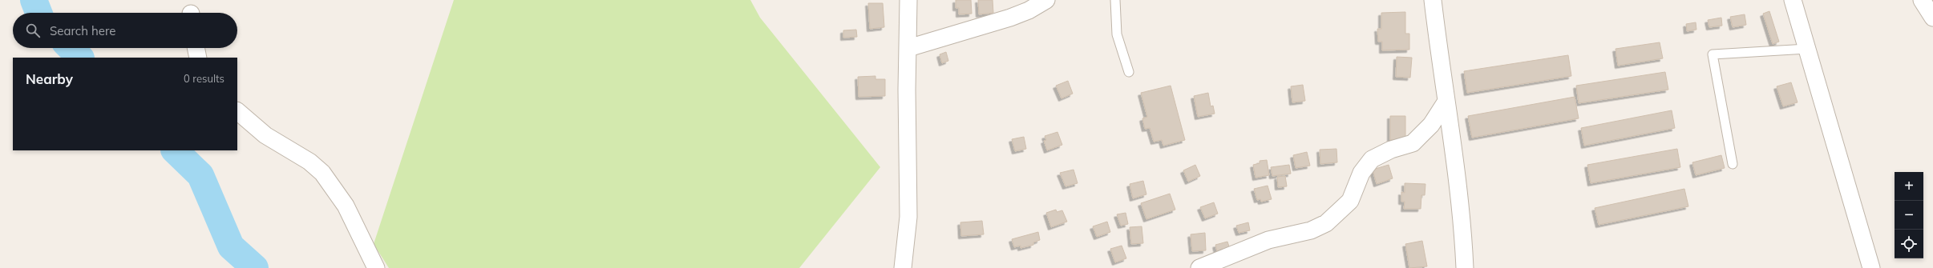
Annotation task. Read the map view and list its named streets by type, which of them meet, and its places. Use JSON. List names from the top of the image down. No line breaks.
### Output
{"page":{"search":"Search here","heading":["Nearby","0 results"],"map_buttons":["+","−"]}}
